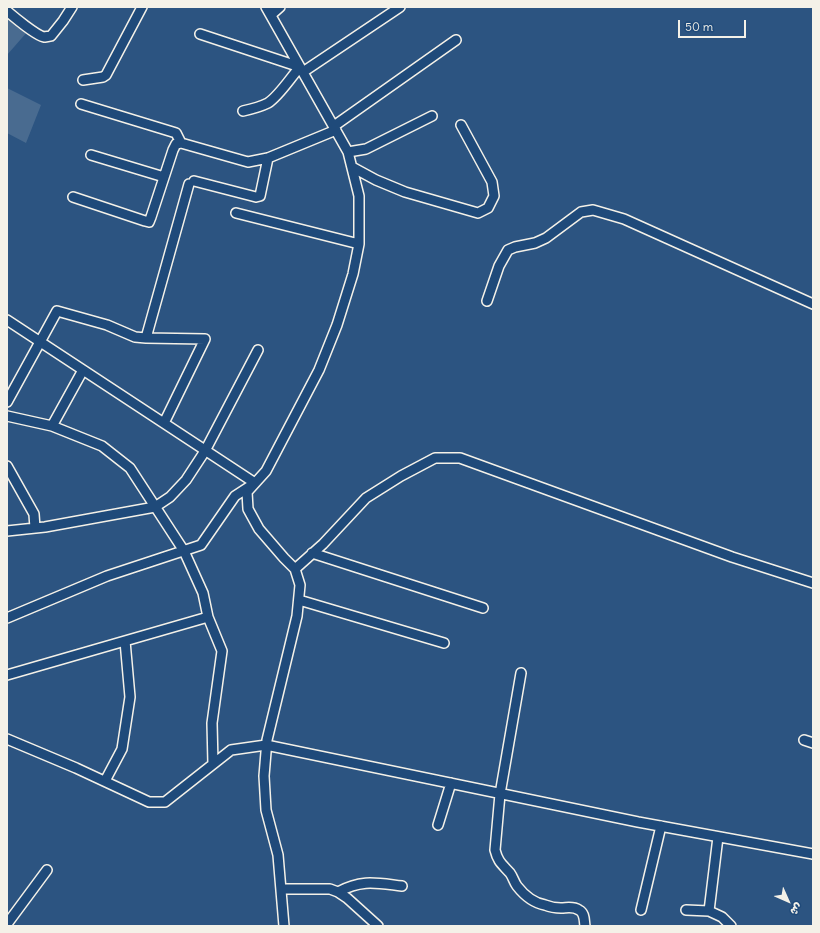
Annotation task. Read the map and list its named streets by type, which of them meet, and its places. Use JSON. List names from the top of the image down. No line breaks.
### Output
{"scale_bar":"50 m","north":"bottom right"}
